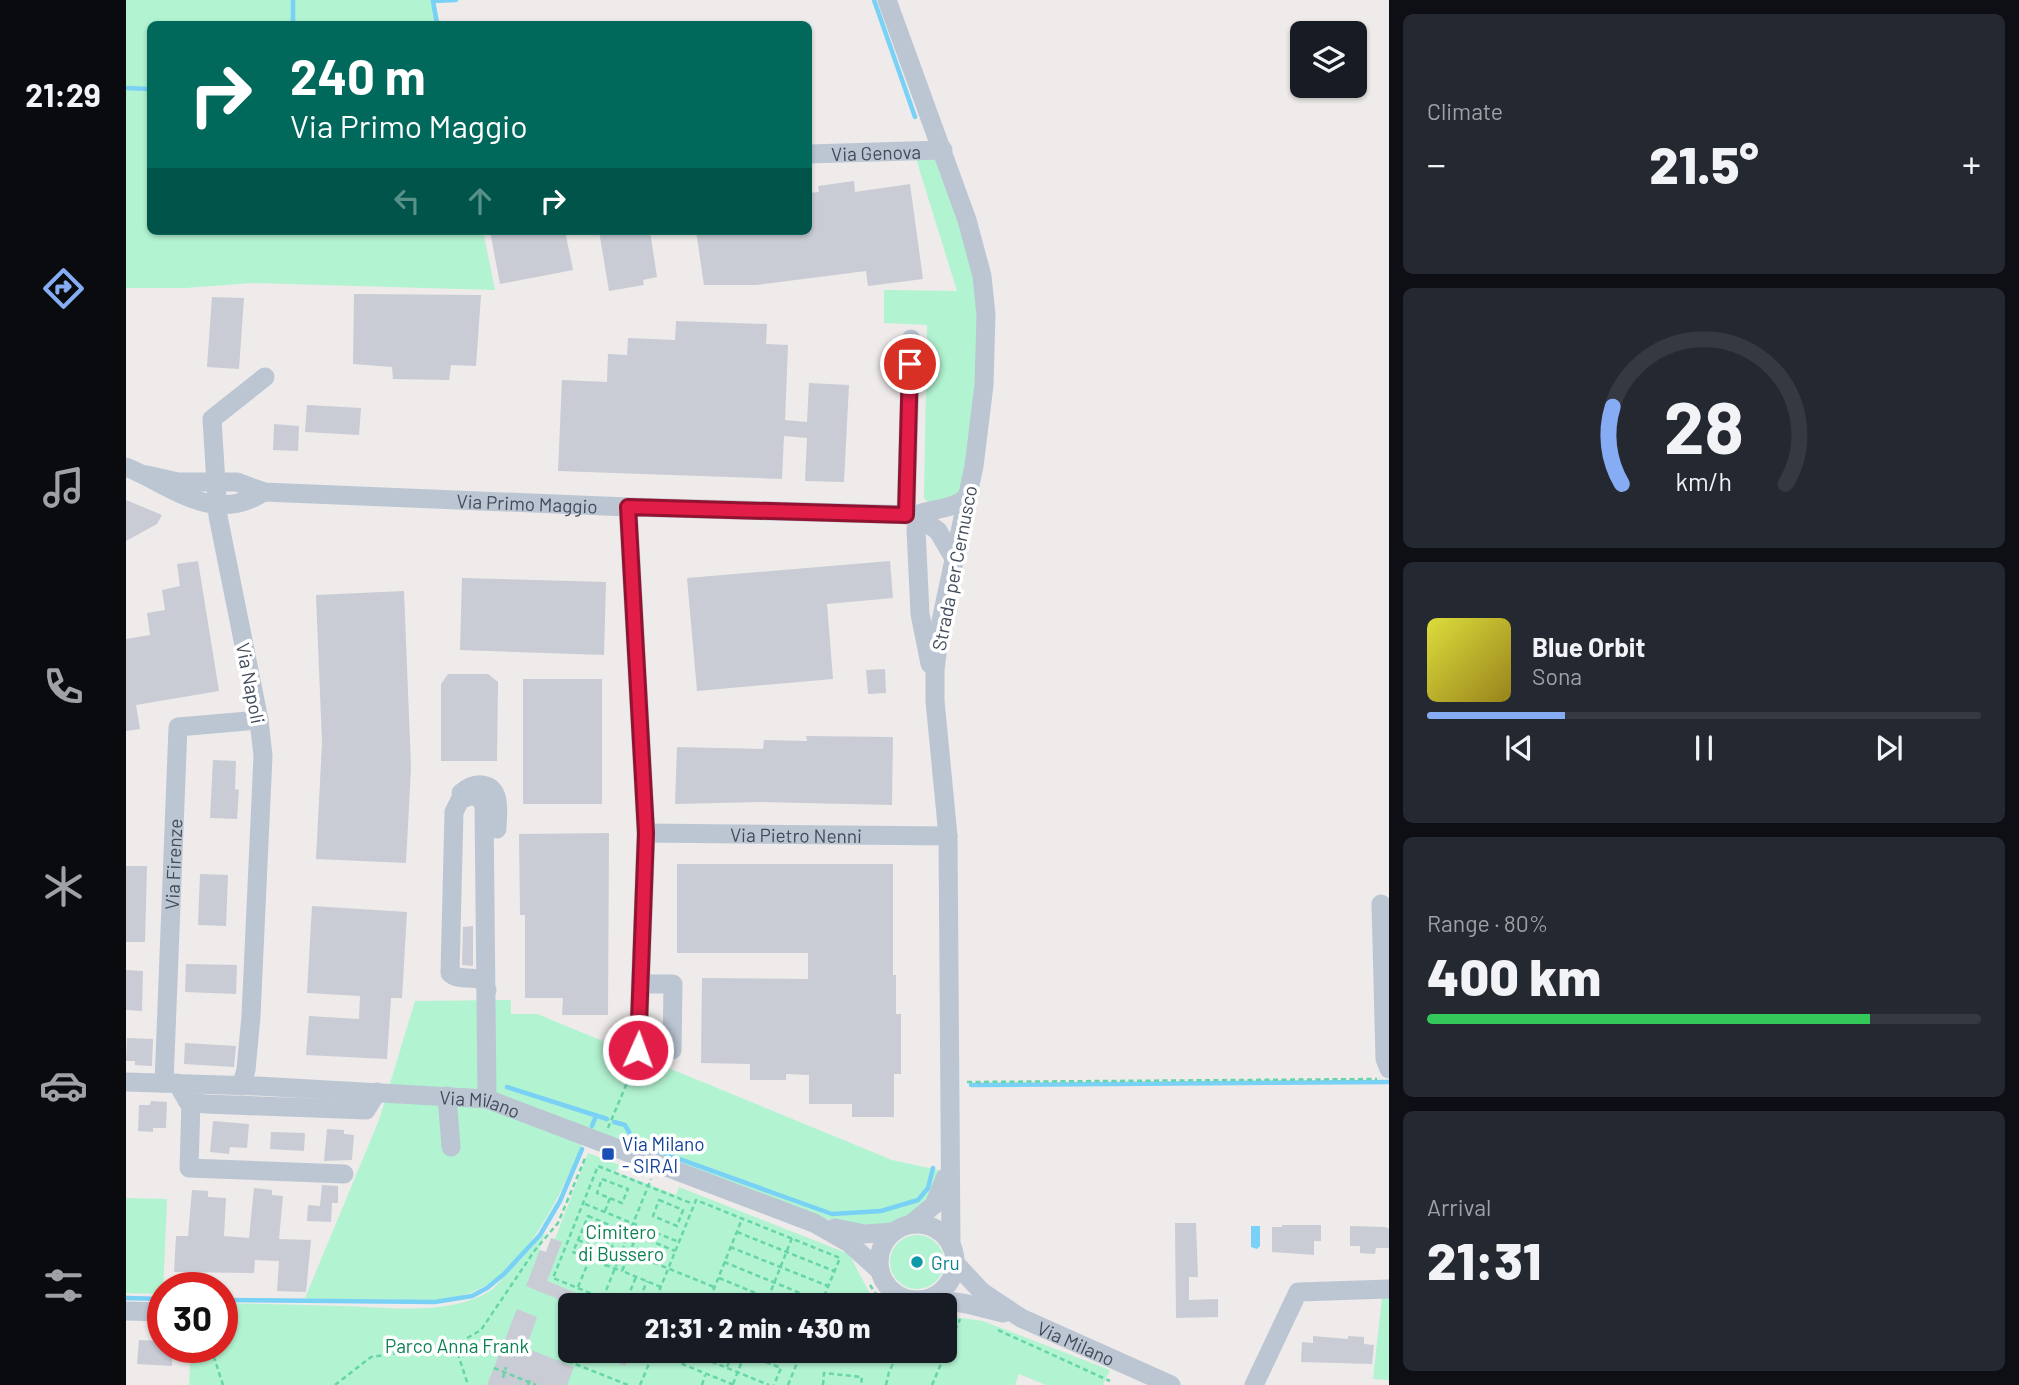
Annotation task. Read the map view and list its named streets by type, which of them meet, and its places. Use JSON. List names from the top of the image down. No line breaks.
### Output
{"streets":{"street":["Via Genova","Via Primo Maggio","Strada per Cernusco","Via Napoli","Via Pietro Nenni","Via Firenze","Via Milano"]},"crossings":[["Via Genova","Strada per Cernusco"],["Via Primo Maggio","Strada per Cernusco"],["Via Primo Maggio","Via Napoli"],["Strada per Cernusco","Via Pietro Nenni"],["Strada per Cernusco","Via Milano"],["Via Napoli","Via Firenze"],["Via Napoli","Via Milano"],["Via Firenze","Via Milano"]],"parks":["Cimitero di Bussero","Parco Anna Frank"],"places":{"transit":["Via Milano - SIRAI"],"other":["Gru"]},"page":{"tabs":"21:29","tile":["Climate",["Range · 80%","400 km"],["Arrival","21:31"]],"turn":["240 m","Via Primo Maggio"],"heat":["−","21.5°","+"],"song":["Blue Orbit","Sona"],"limit":"30","trip":"21:31 · 2 min · 430 m","gauge":["28","km/h"]}}
